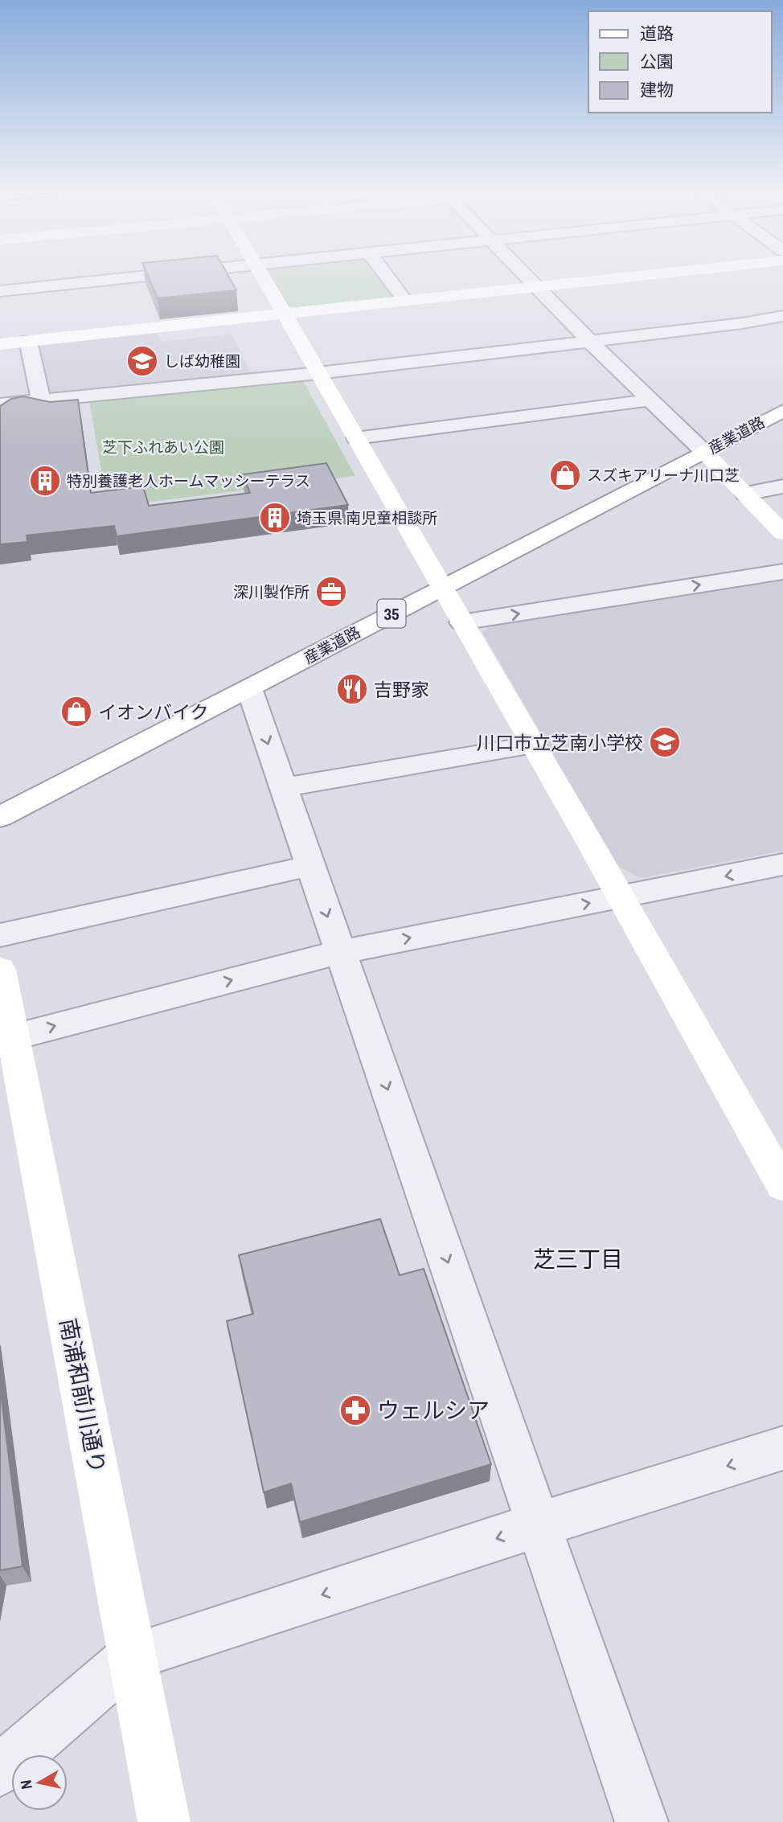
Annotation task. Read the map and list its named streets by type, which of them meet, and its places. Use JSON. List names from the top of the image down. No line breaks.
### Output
{"streets":{"street":["産業道路","35","南浦和前川通り"]},"districts":["芝三丁目"],"parks":["芝下ふれあい公園"],"places":{"school or university":["しば幼稚園","川口市立芝南小学校"],"shop":["スズキアリーナ川口芝","イオンバイク"],"building":["特別養護老人ホームマッシーテラス","埼玉県 南児童相談所"],"office":["深川製作所"],"restaurant":["吉野家"],"pharmacy":["ウェルシア"]},"legend":["道路","公園","建物"],"north":"left"}
